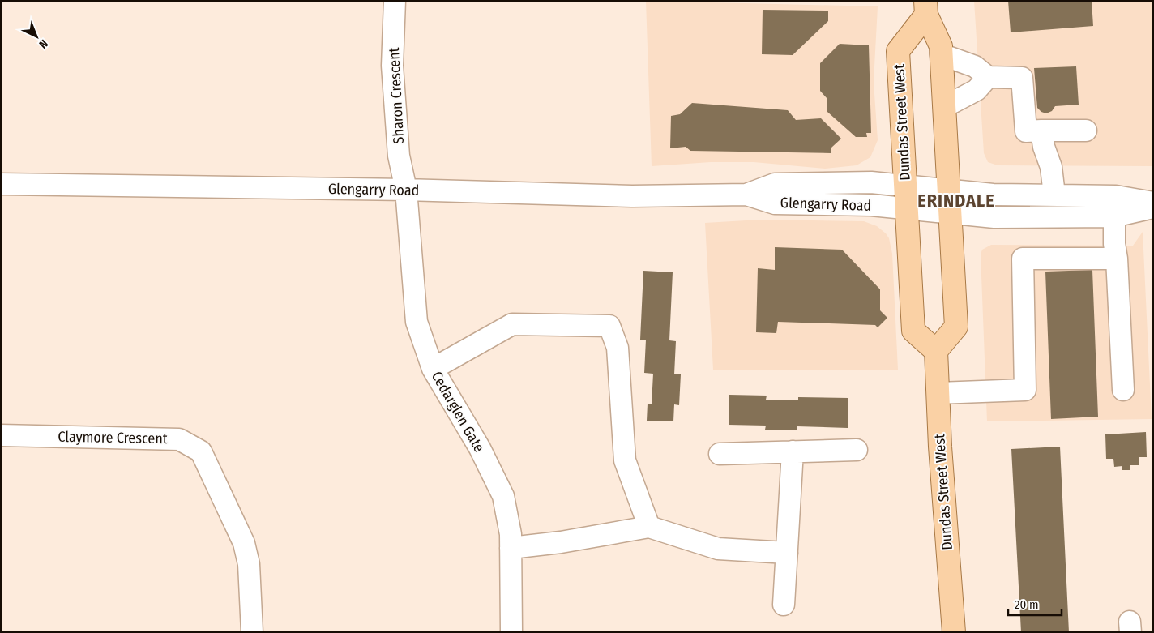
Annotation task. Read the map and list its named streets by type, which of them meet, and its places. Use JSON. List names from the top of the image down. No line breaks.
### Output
{"streets":{"main road":["Dundas Street West"],"street":["Sharon Crescent","Glengarry Road","Cedarglen Gate","Claymore Crescent"]},"crossings":[["Sharon Crescent","Glengarry Road"],["Sharon Crescent","Cedarglen Gate"],["Dundas Street West","Glengarry Road"],["Glengarry Road","Cedarglen Gate"]],"districts":["ERINDALE"],"scale_bar":"20 m","north":"bottom right"}
